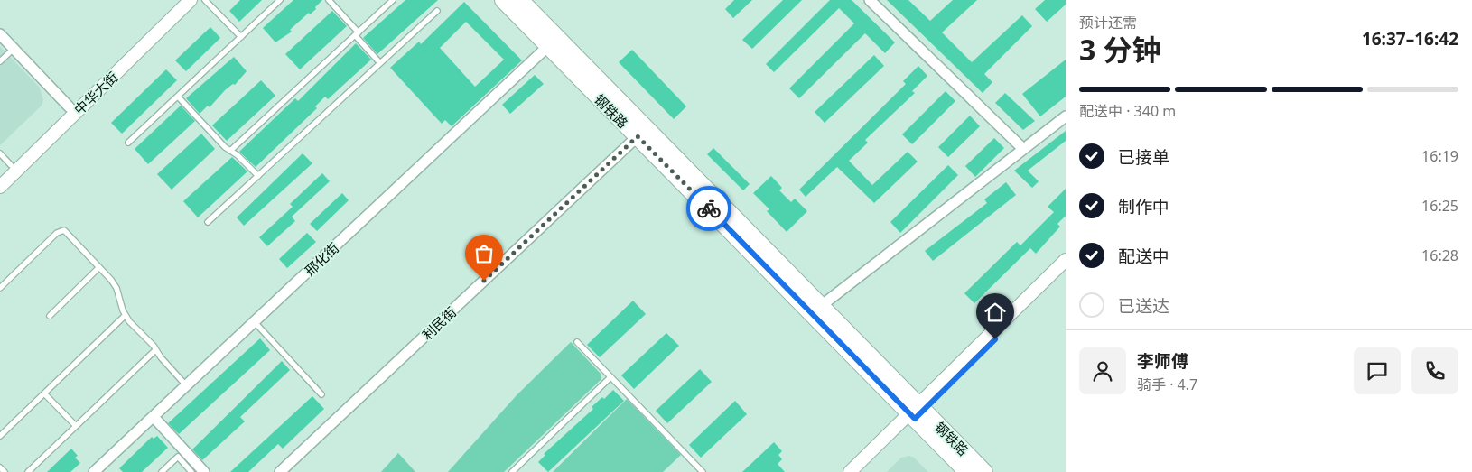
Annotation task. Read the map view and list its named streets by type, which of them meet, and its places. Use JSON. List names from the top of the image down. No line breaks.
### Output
{"streets":{"main road":["钢铁路"],"street":["中华大街","邢化街","利民街"]},"crossings":[["钢铁路","邢化街"],["钢铁路","利民街"]],"page":{"heading":["3 分钟","预计还需","16:37–16:42"],"panel":["李师傅","骑手 · 4.7"],"bar":"配送中 · 340 m","list":[["已接单","16:19"],["制作中","16:25"],["配送中","16:28"],"已送达"]}}
